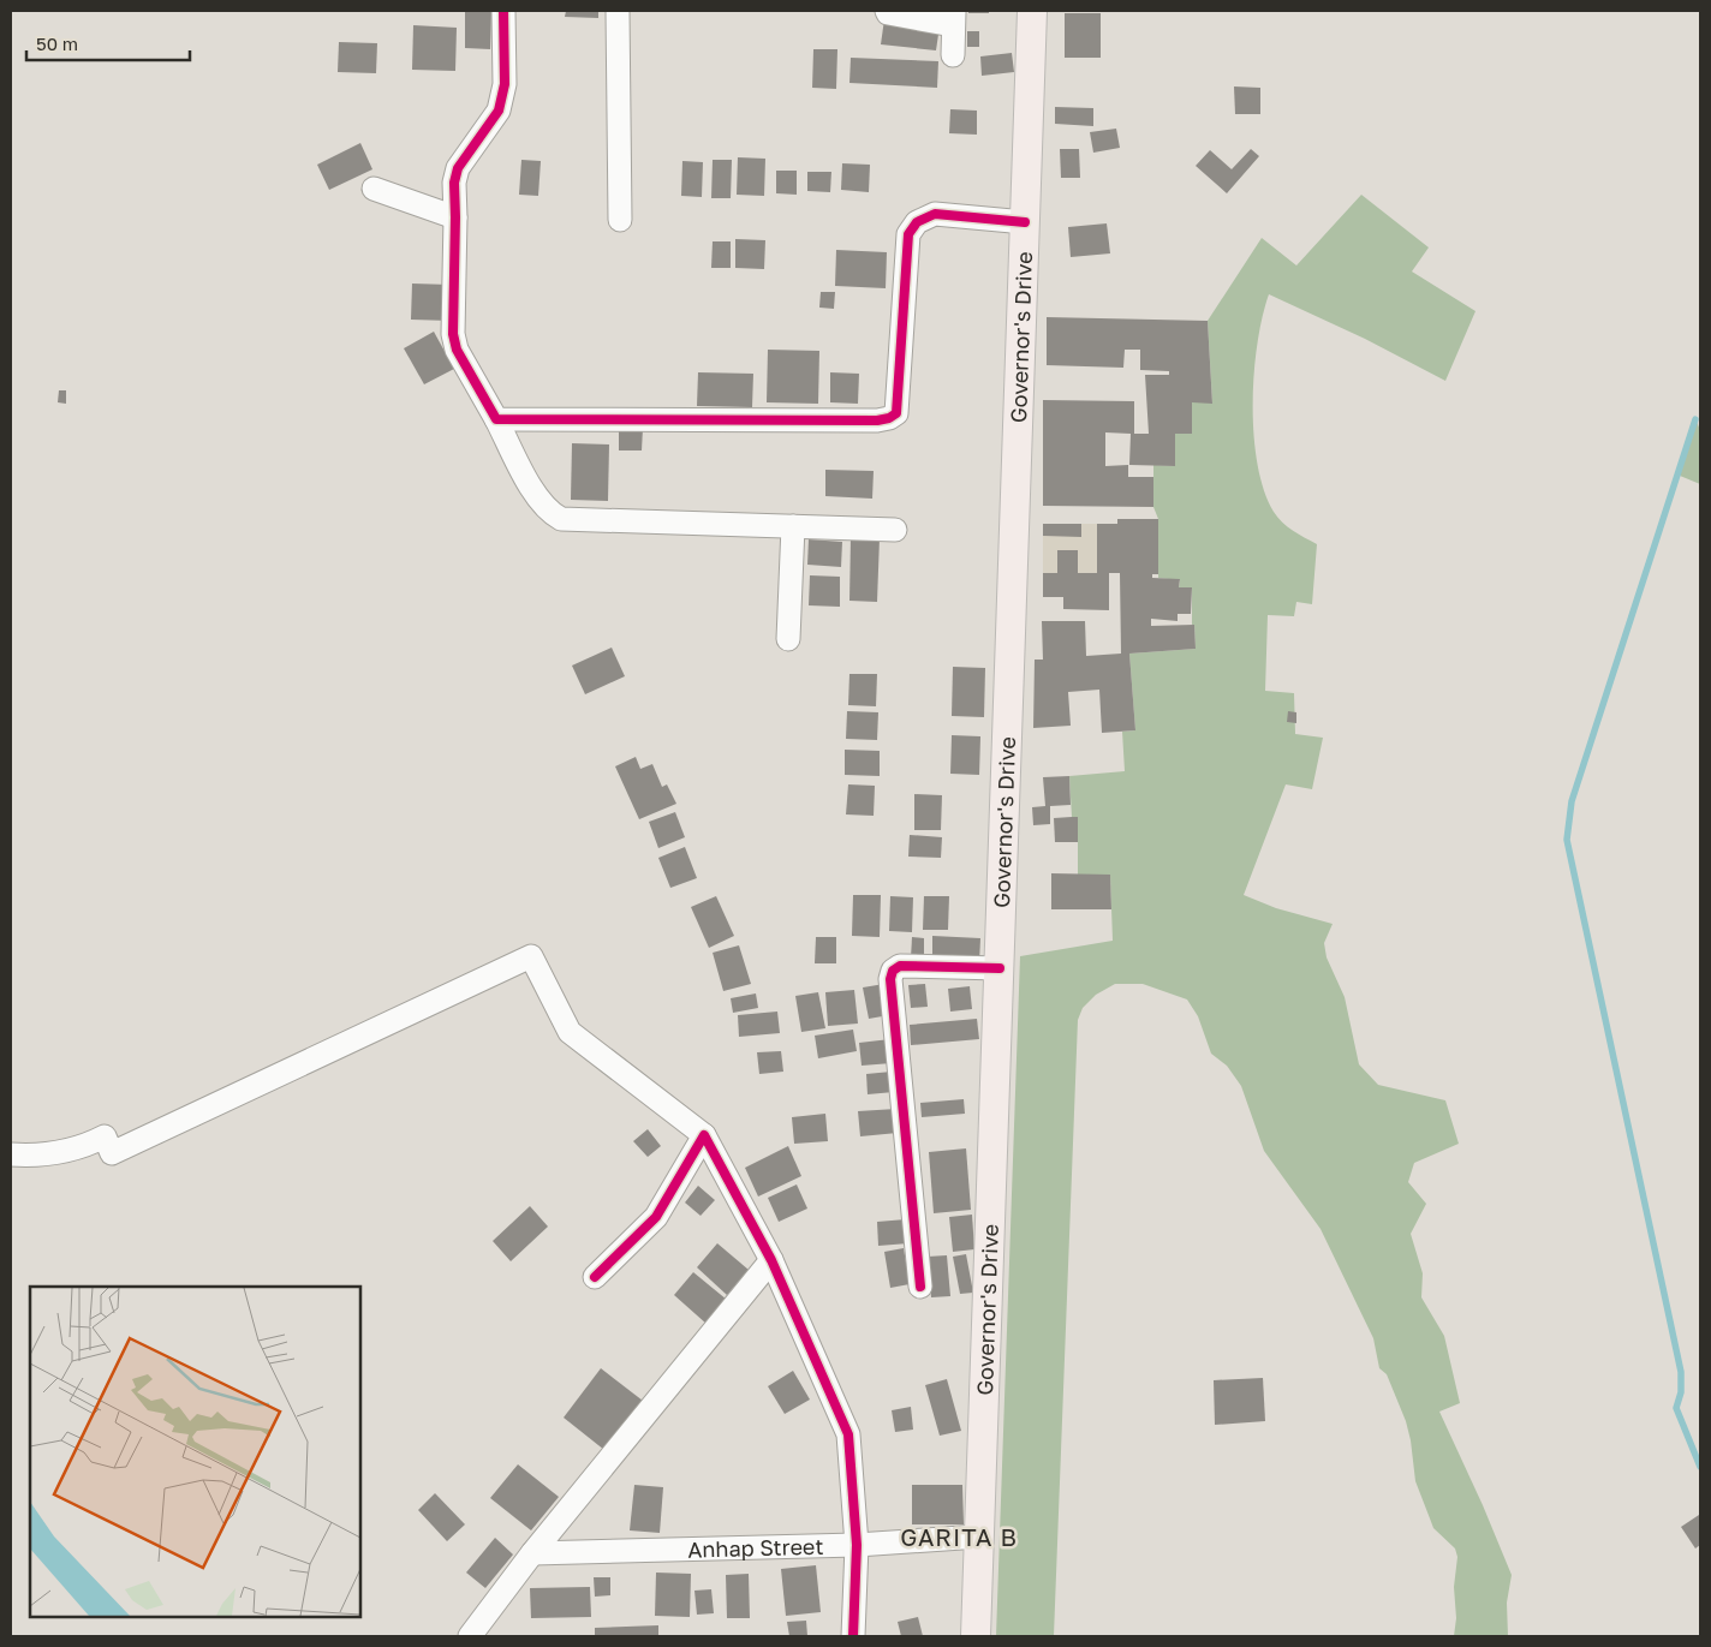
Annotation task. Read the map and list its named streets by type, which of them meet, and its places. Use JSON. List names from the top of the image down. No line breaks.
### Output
{"streets":{"main road":["Governor's Drive"],"street":["Anhap Street"]},"crossings":[["Governor's Drive","Anhap Street"]],"districts":["GARITA B"],"scale_bar":"50 m"}
